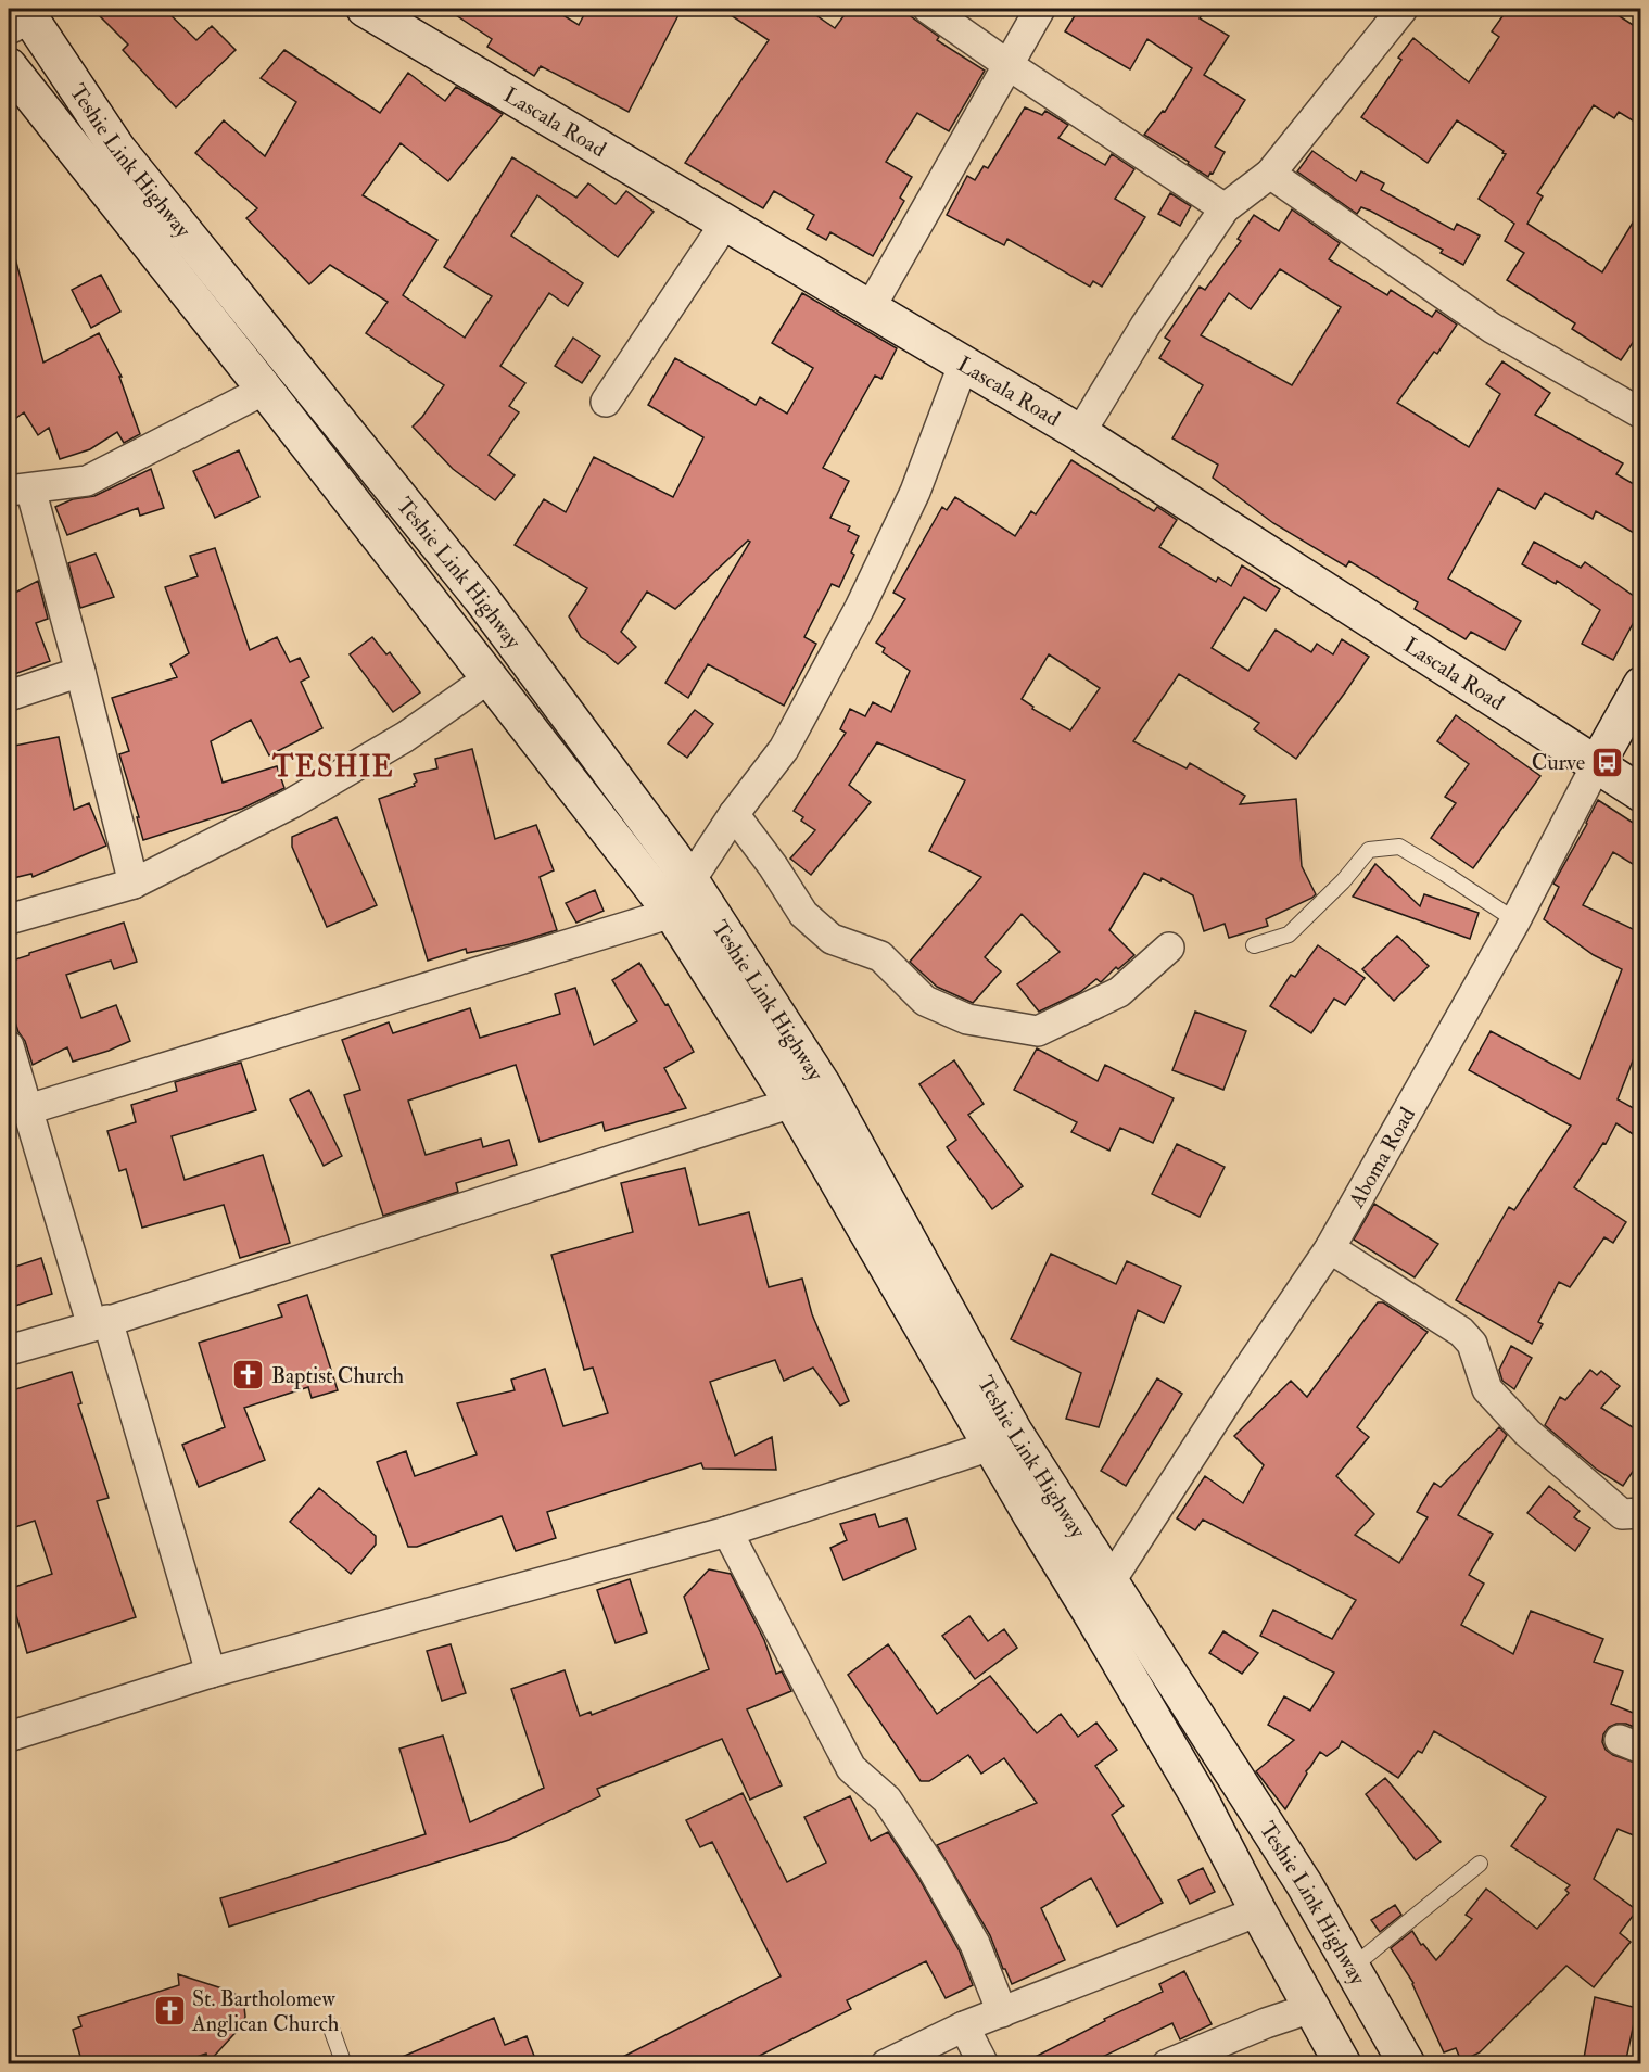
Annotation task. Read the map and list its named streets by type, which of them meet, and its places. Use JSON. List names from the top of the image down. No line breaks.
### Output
{"streets":{"main road":["Lascala Road","Teshie Link Highway","Aboma Road"]},"crossings":[["Lascala Road","Aboma Road"],["Teshie Link Highway","Aboma Road"]],"districts":["TESHIE"],"places":{"bus stop":["Curve"],"church":["Baptist Church","St. Bartholomew Anglican Church"]}}
